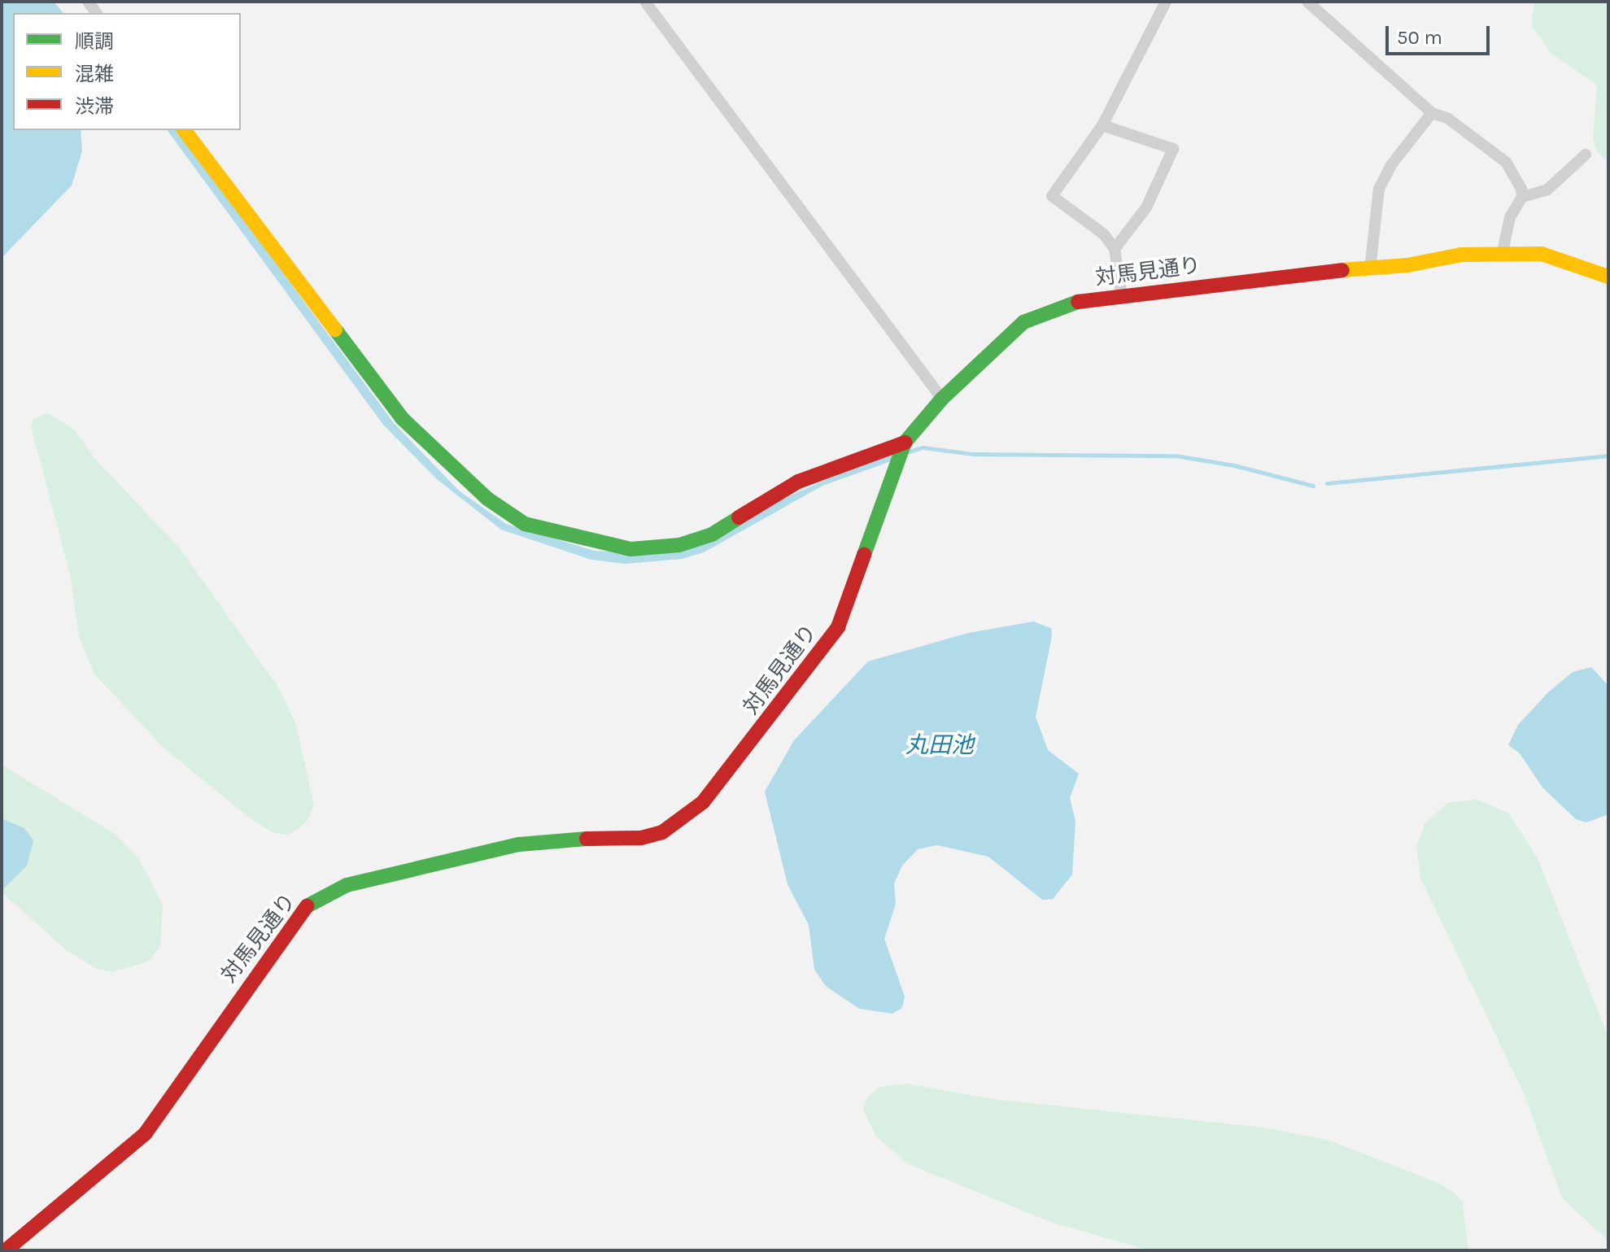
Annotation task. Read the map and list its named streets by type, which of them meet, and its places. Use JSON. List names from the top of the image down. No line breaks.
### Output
{"streets":{"street":["対馬見通り"]},"water":["丸田池"],"legend":["順調","混雑","渋滞"],"scale_bar":"50 m"}
